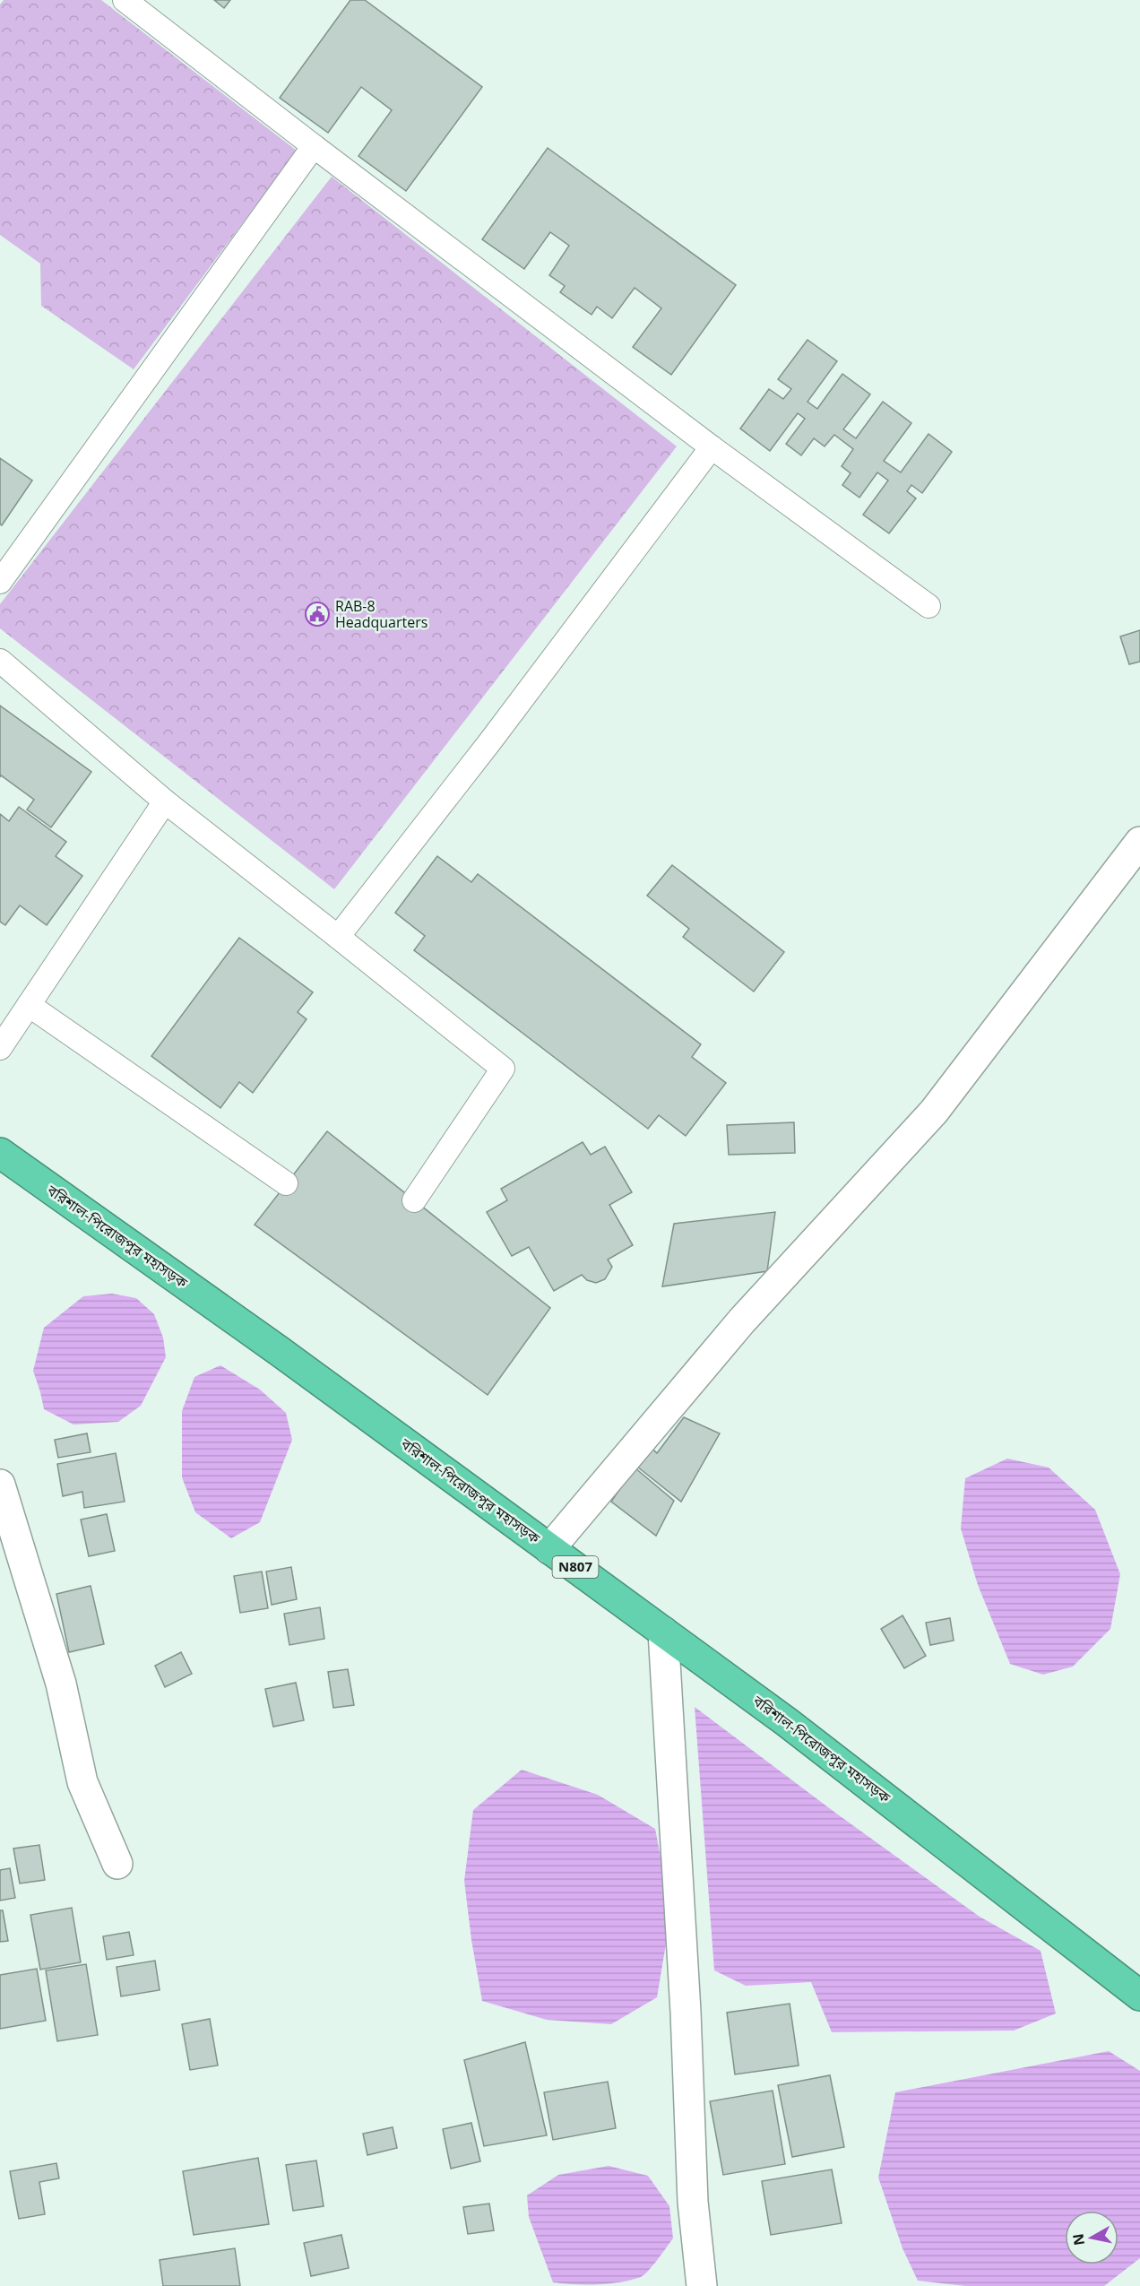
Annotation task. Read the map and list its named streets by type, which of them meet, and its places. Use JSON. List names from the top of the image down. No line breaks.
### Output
{"streets":{"highway":["বরিশাল-পিরোজপুর মহাসড়ক","N807"]},"places":{"public building":["RAB-8 Headquarters"]},"north":"left"}
